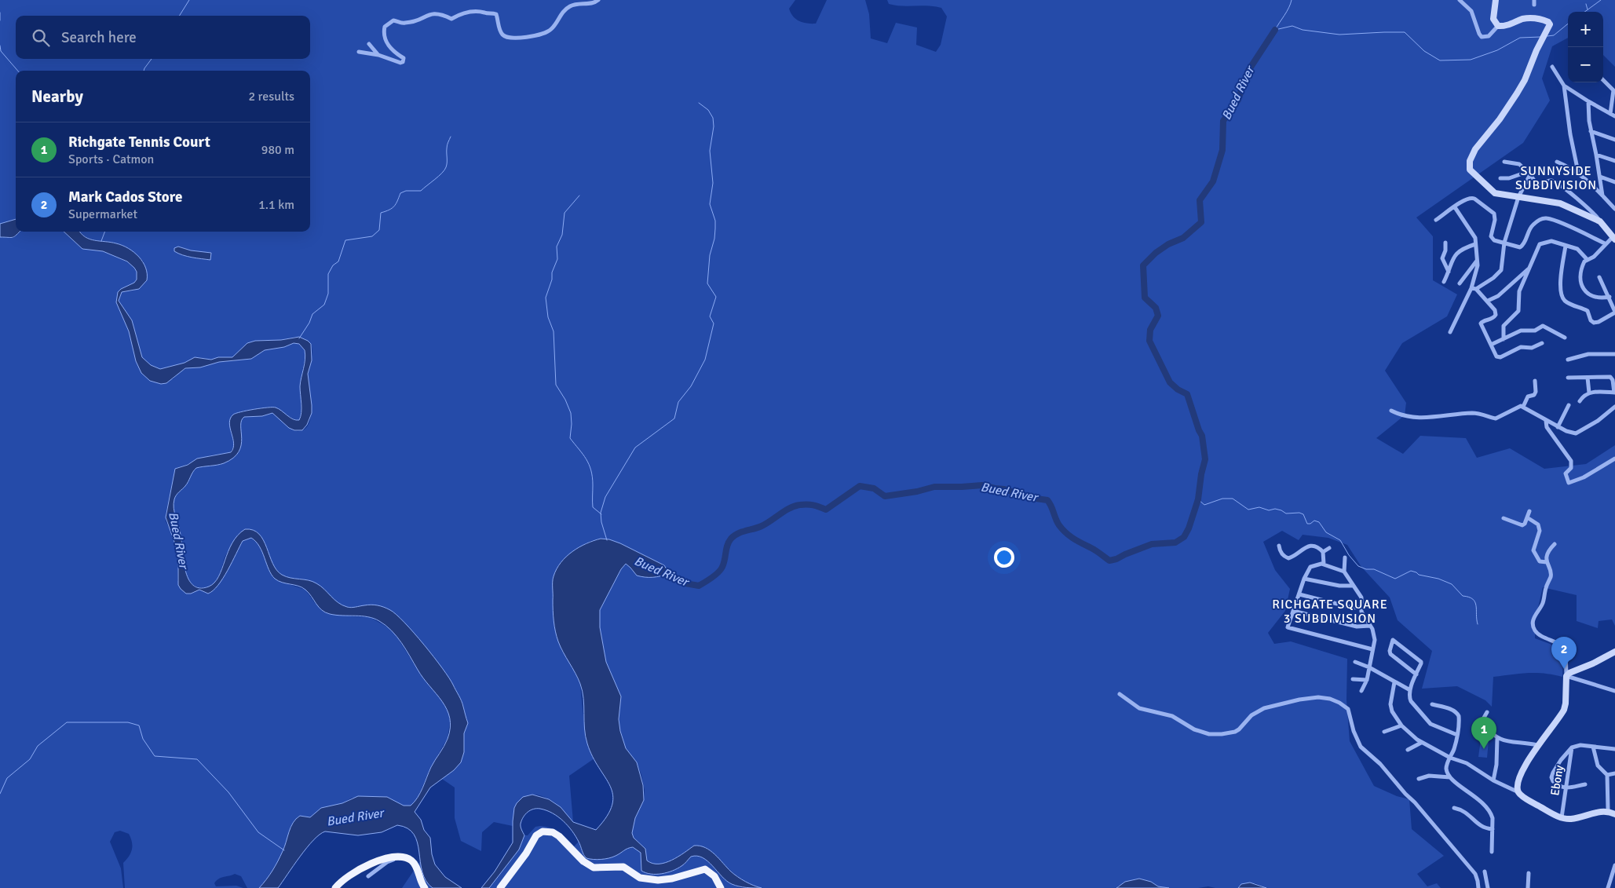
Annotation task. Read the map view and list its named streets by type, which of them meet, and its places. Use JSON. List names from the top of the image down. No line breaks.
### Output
{"streets":{"street":["Ebony"]},"districts":["SUNNYSIDE SUBDIVISION","RICHGATE SQUARE 3 SUBDIVISION"],"water":["Bued River"],"page":{"map_buttons":["+","−"],"search":"Search here","heading":["Nearby","2 results"],"list":[{"mark":"1","name":"Richgate Tennis Court","note":"Sports · Catmon","value":"980 m"},{"mark":"2","name":"Mark Cados Store","note":"Supermarket","value":"1.1 km"}],"pins":["2","1"]}}
